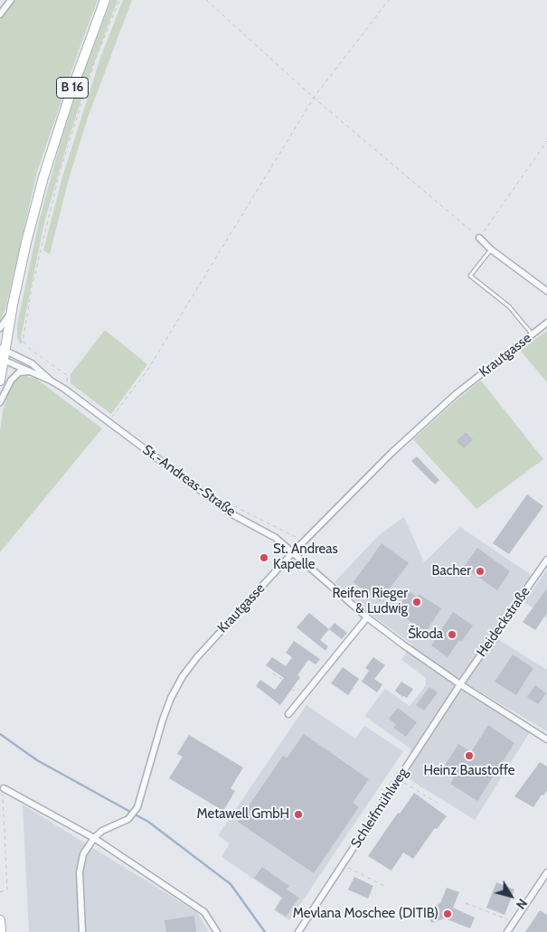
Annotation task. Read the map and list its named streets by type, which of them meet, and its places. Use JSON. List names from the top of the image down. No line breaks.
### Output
{"streets":{"main road":["B 16"],"street":["Krautgasse","St.-Andreas-Straße","Heideckstraße","Schleifmühlweg"]},"crossings":[["Krautgasse","St.-Andreas-Straße"],["St.-Andreas-Straße","Heideckstraße"],["St.-Andreas-Straße","Schleifmühlweg"],["Heideckstraße","Schleifmühlweg"]],"places":["St. Andreas Kapelle","Bacher","Reifen Rieger & Ludwig","Škoda","Heinz Baustoffe","Metawell GmbH","Mevlana Moschee (DITIB)"],"north":"bottom right"}
